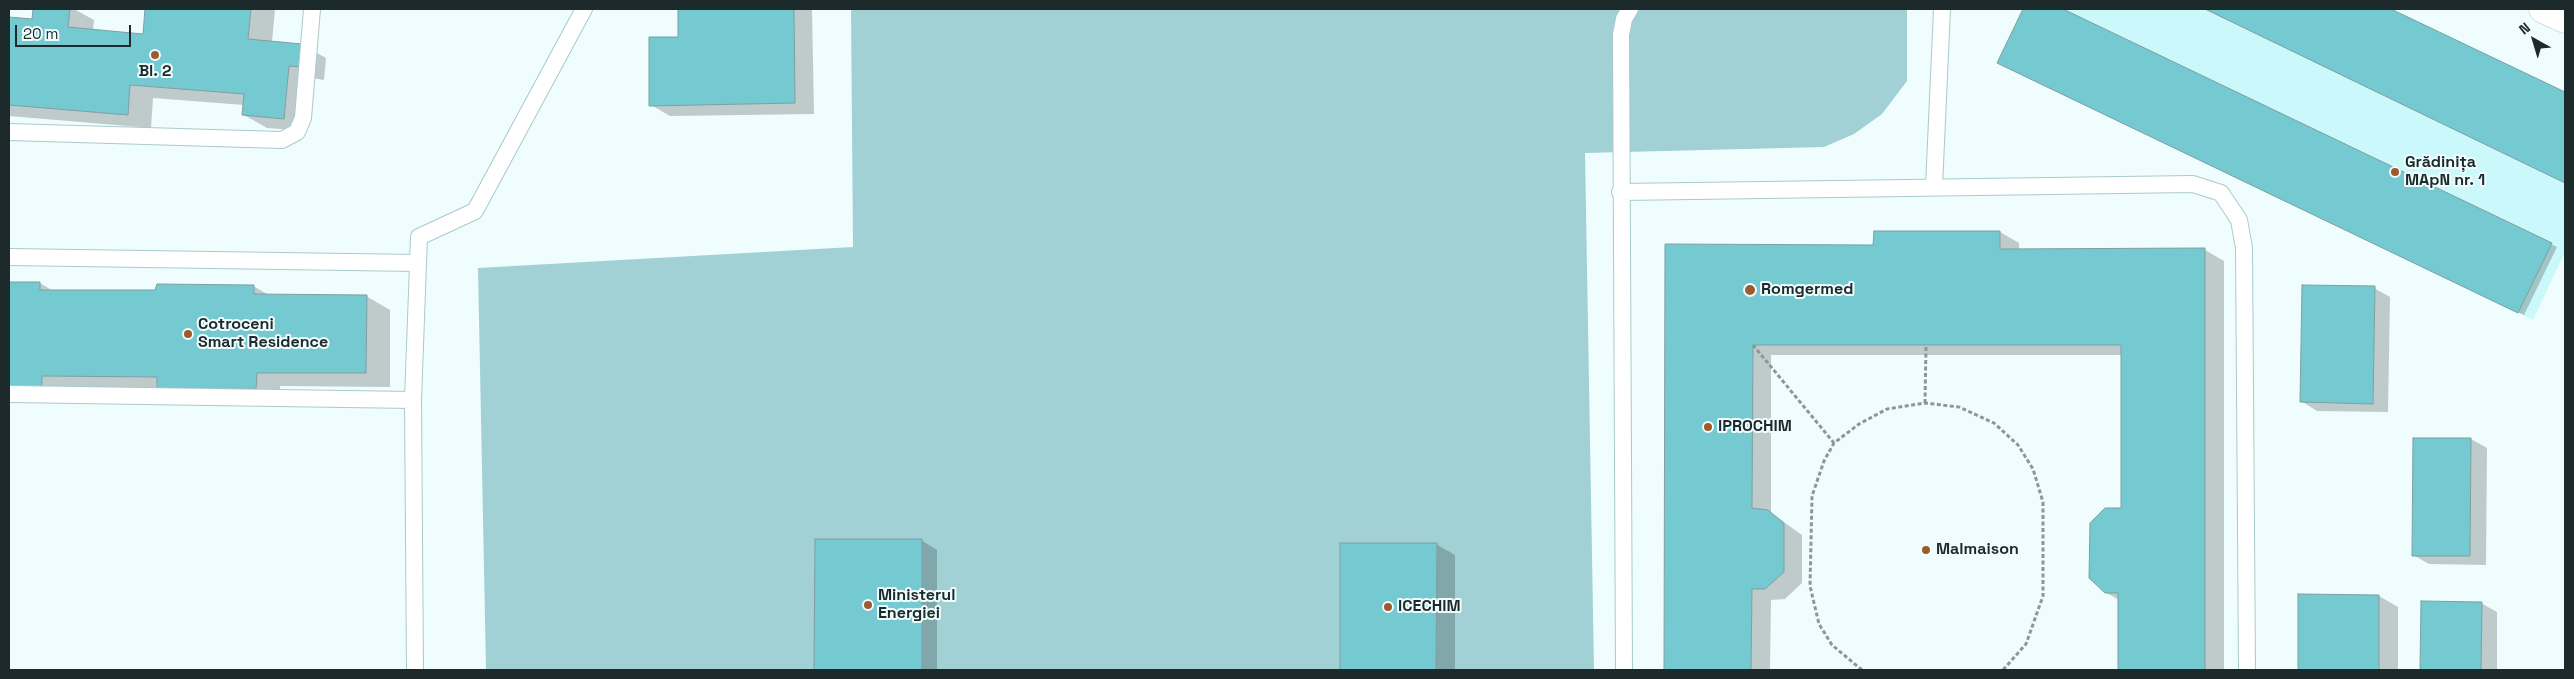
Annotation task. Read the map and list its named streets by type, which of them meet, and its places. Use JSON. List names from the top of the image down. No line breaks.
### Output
{"places":["Bl. 2","Grădinița MApN nr. 1","Romgermed","Cotroceni Smart Residence","IPROCHIM","Malmaison","Ministerul Energiei","ICECHIM"],"scale_bar":"20 m","north":"top left"}
